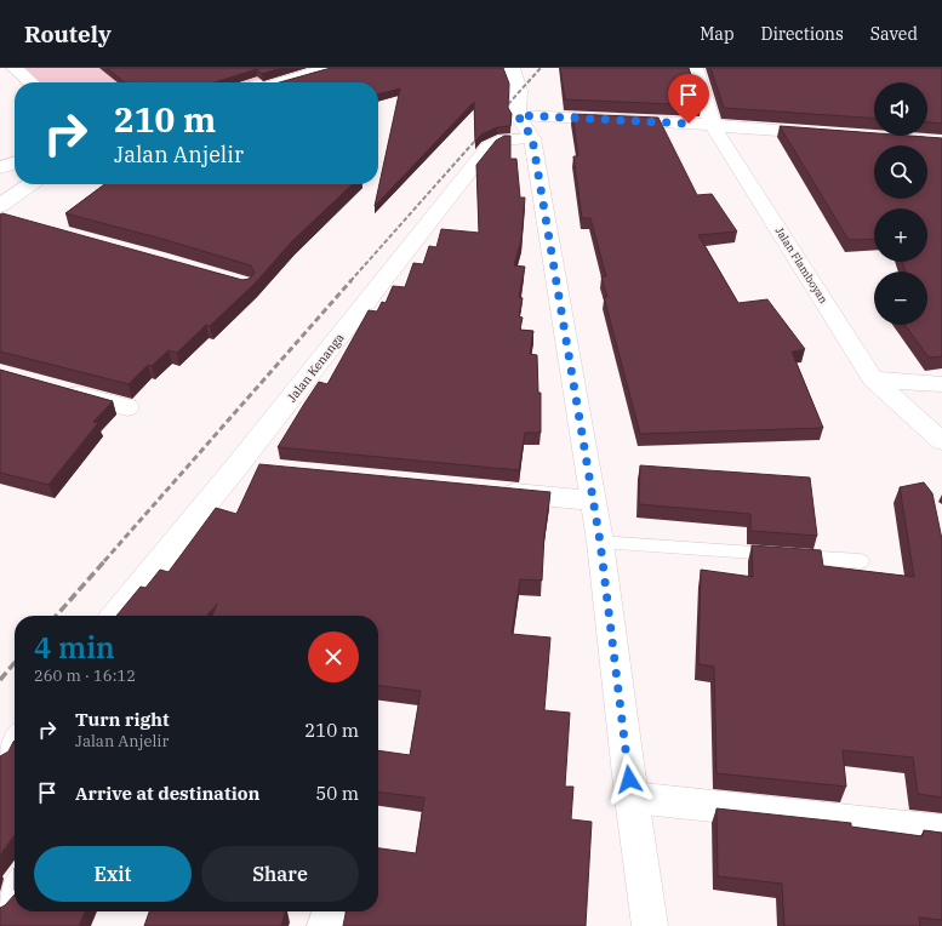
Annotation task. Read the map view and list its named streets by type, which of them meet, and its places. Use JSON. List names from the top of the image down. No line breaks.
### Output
{"streets":{"street":["Jalan Flamboyan","Jalan Kenanga"]},"page":{"header":"Routely","nav":["Map","Directions","Saved"],"map_buttons":["+","−"],"turn":["210 m","Jalan Anjelir"],"heading":["4 min","260 m · 16:12"],"list":[{"name":"Turn right","note":"Jalan Anjelir","value":"210 m"},{"name":"Arrive at destination","value":"50 m"}],"buttons":["Exit","Share"]}}
